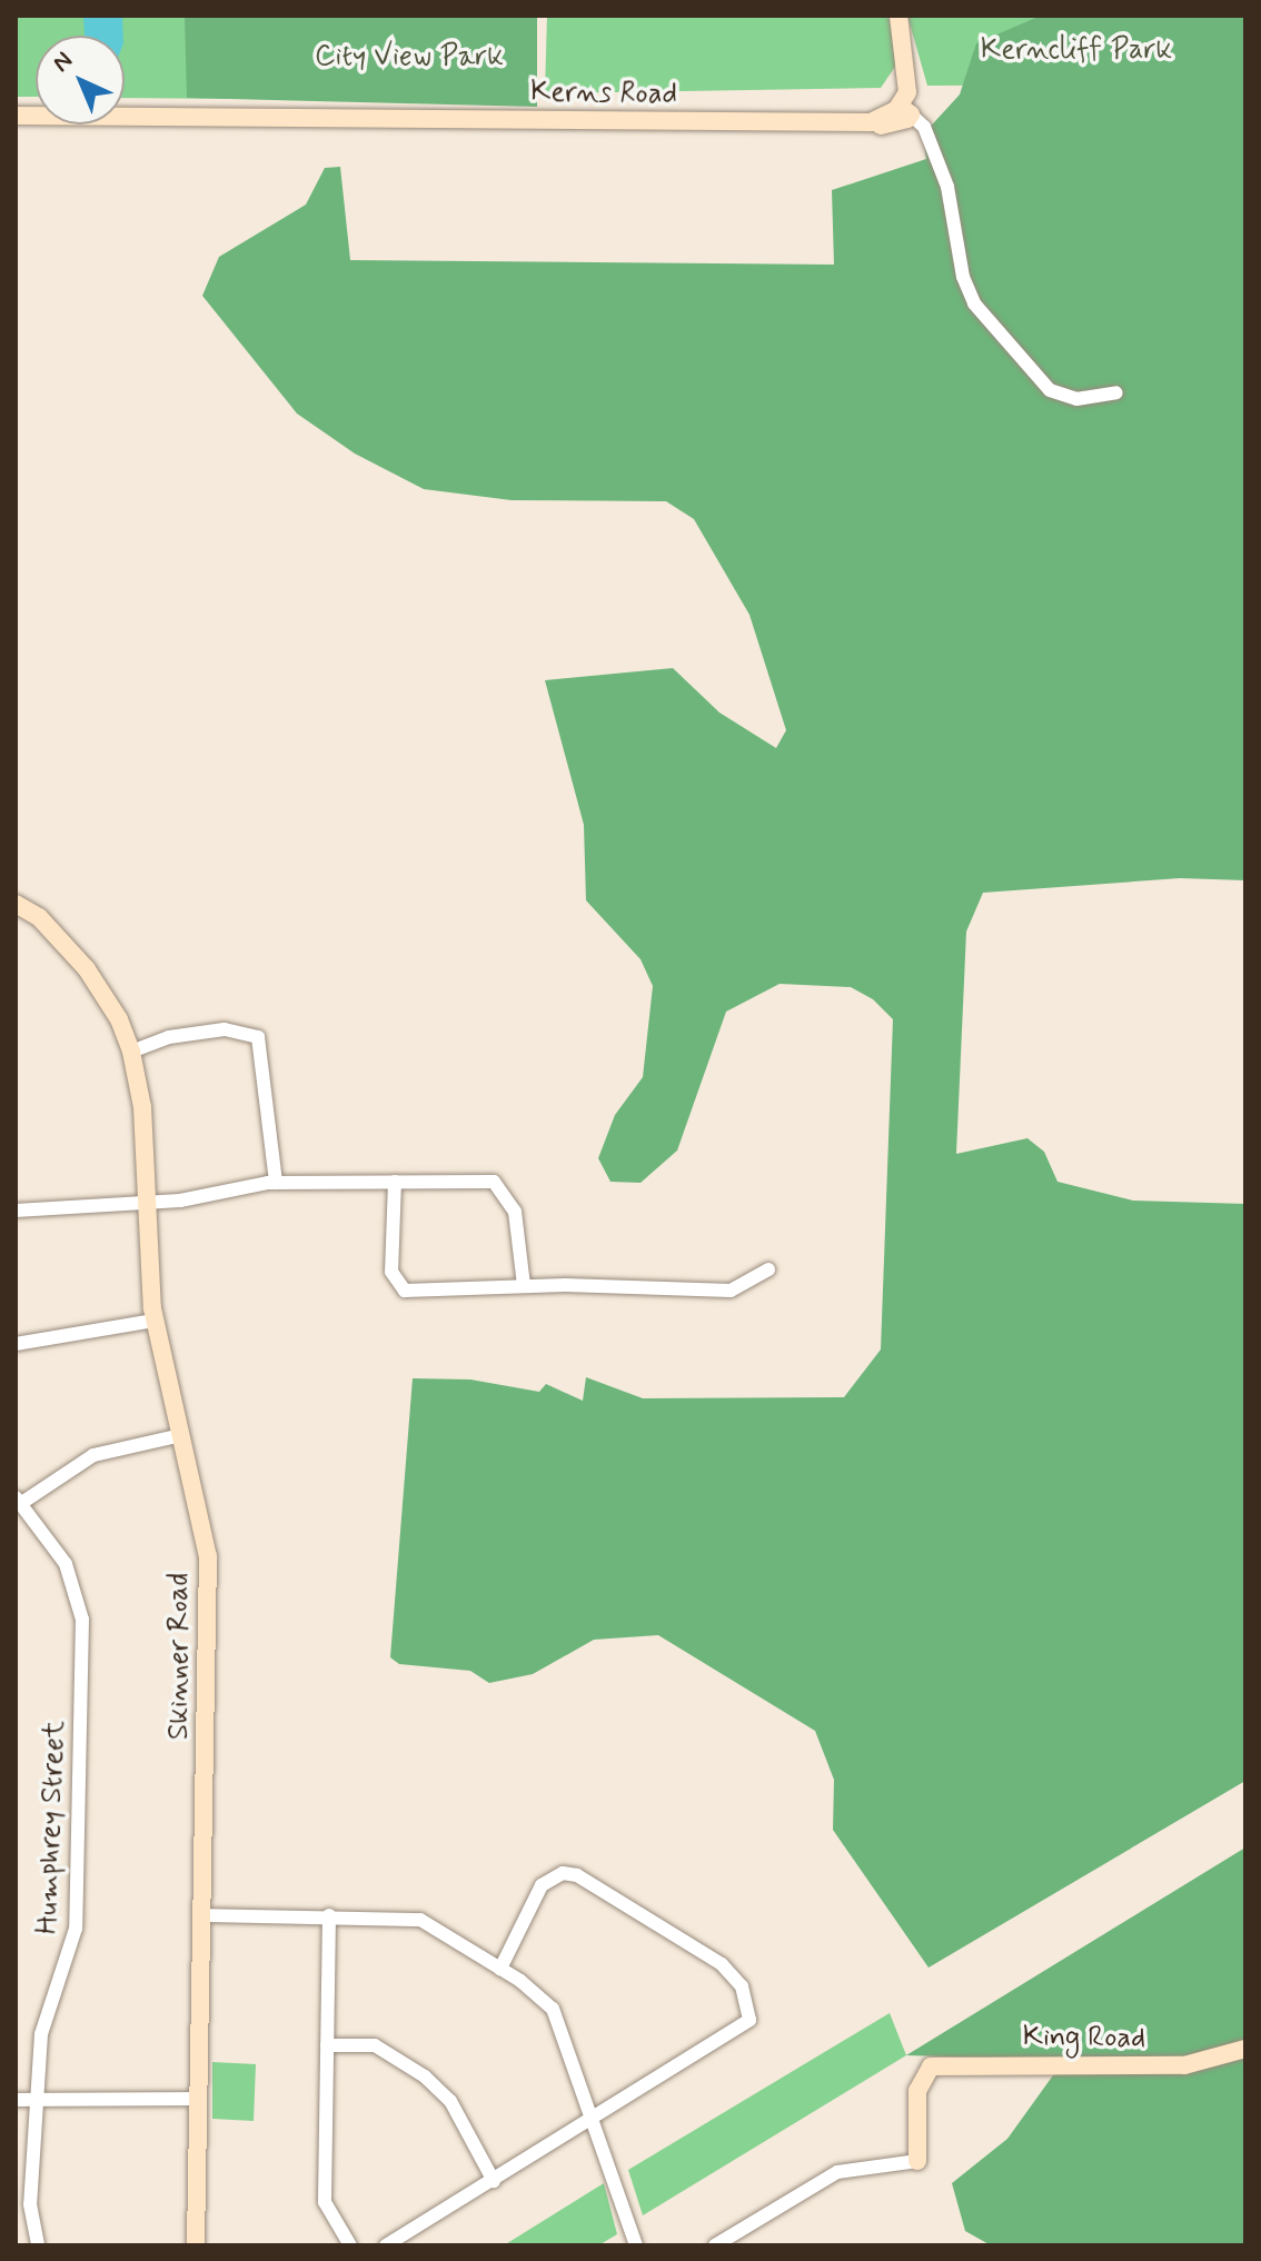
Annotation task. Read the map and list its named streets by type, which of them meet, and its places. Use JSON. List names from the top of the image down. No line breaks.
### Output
{"streets":{"street":["Kerns Road","Skinner Road","Humphrey Street","King Road"]},"parks":["Kerncliff Park","City View Park"],"north":"top left"}
